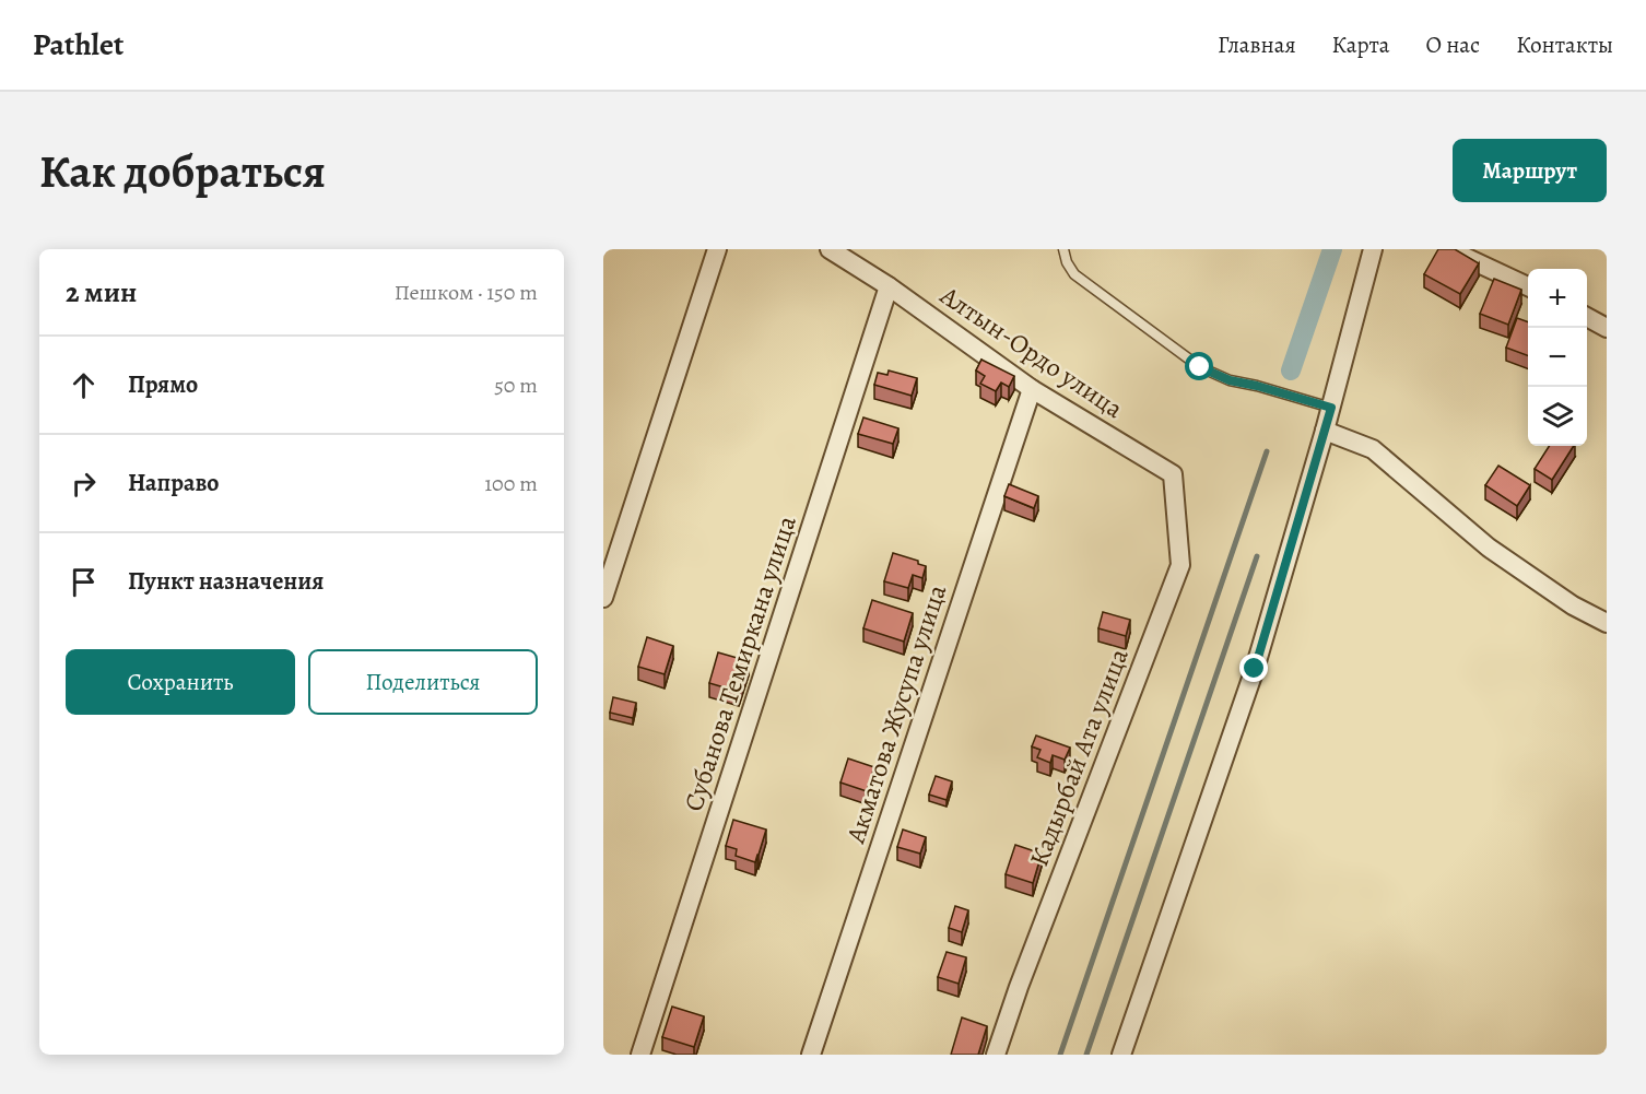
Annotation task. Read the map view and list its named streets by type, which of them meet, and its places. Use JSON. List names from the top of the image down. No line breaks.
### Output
{"streets":{"street":["Алтын-Ордо улица","Субанова Темиркана улица","Акматова Жусупа улица","Кадырбай Ата улица"]},"crossings":[["Алтын-Ордо улица","Субанова Темиркана улица"],["Алтын-Ордо улица","Акматова Жусупа улица"],["Алтын-Ордо улица","Кадырбай Ата улица"]],"page":{"header":"Pathlet","nav":["Главная","Карта","О нас","Контакты"],"buttons":["Маршрут",["Сохранить","Поделиться"]],"title":"Как добраться","heading":["2 мин","Пешком · 150 m"],"map_buttons":["+","−"],"list":[["Прямо","50 m"],["Направо","100 m"],"Пункт назначения"]}}
